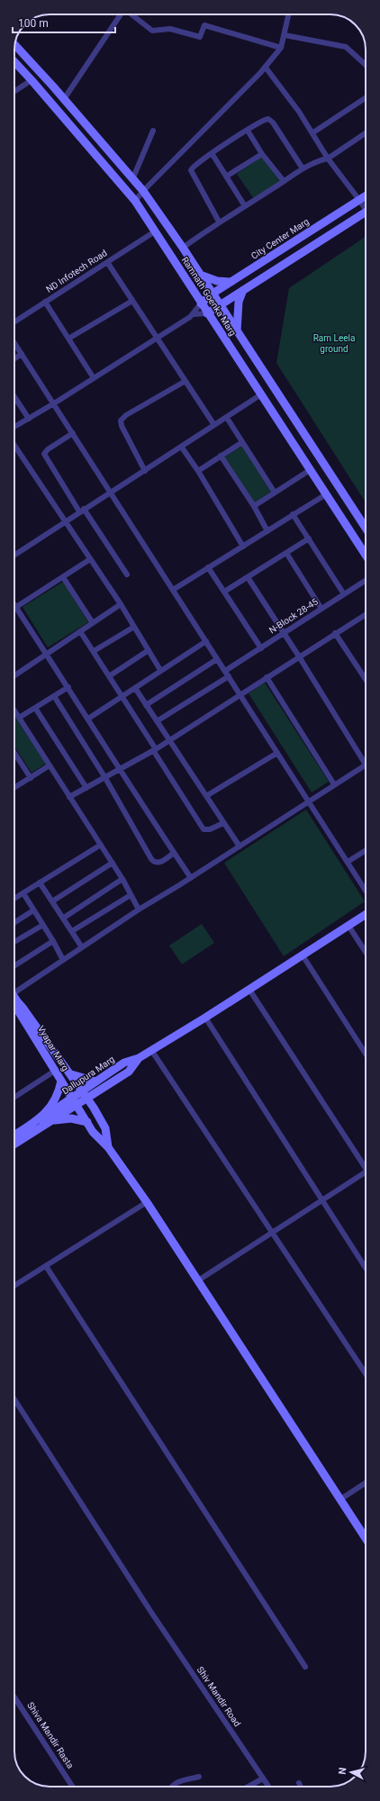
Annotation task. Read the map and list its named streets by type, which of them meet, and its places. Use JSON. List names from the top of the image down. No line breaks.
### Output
{"streets":{"street":["City Center Marg","ND Infotech Road","Ramnath Goenka Marg","N-Block 28-45","Vyapar Marg","Dallupura Marg","Shiv Mandir Road","Shiva Mandir Rasta"]},"crossings":[["City Center Marg","Ramnath Goenka Marg"],["ND Infotech Road","Ramnath Goenka Marg"],["Vyapar Marg","Dallupura Marg"]],"parks":["Ram Leela ground"],"scale_bar":"100 m","north":"left"}
